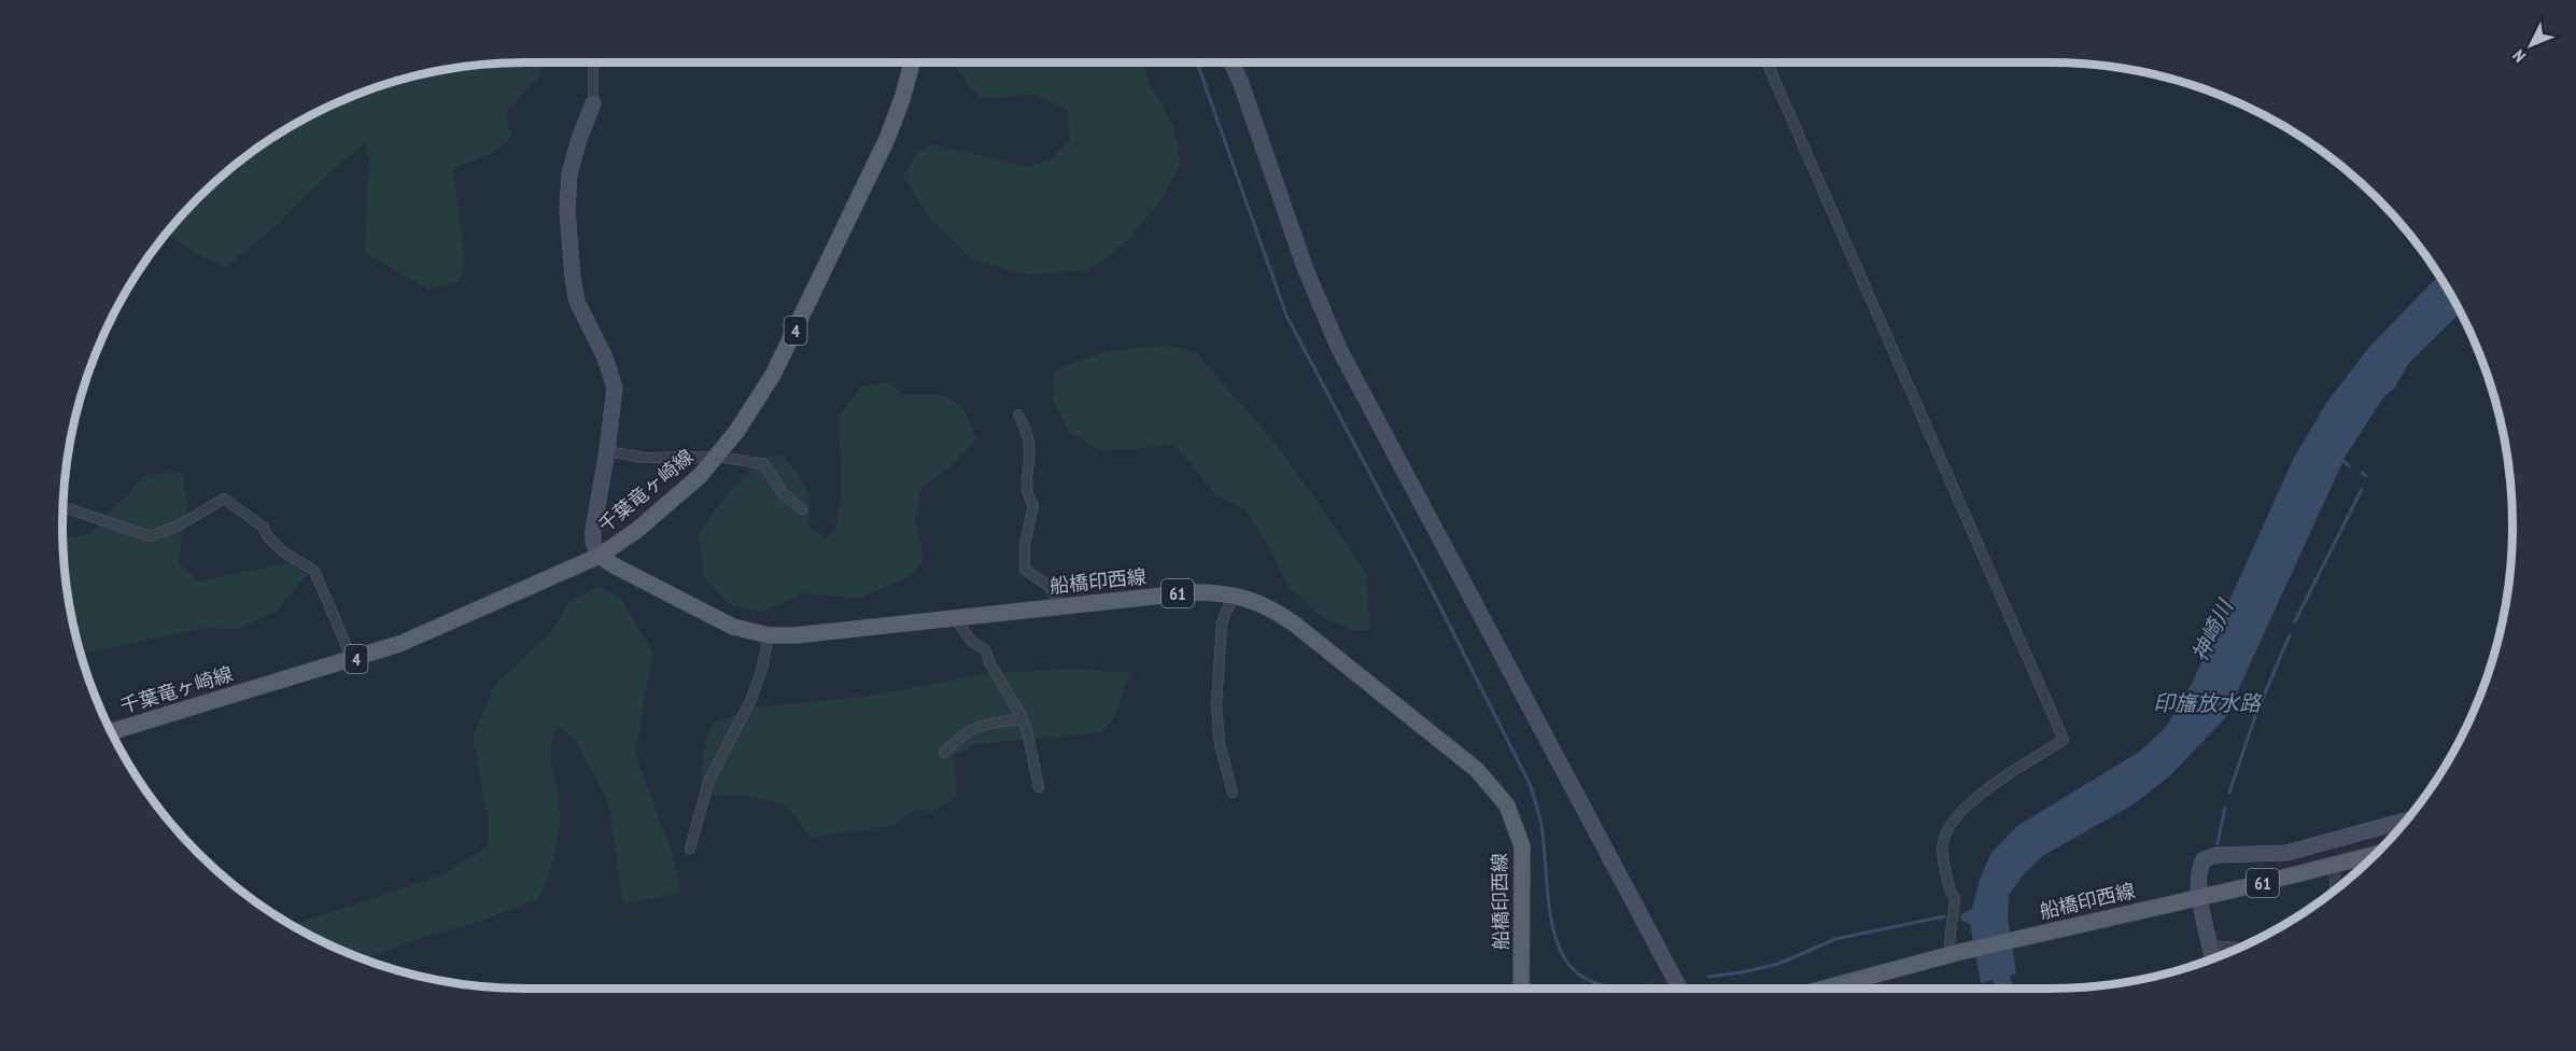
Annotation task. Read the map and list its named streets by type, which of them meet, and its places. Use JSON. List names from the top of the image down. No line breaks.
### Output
{"streets":{"main road":["4","千葉竜ヶ崎線","船橋印西線","61"]},"crossings":[["千葉竜ヶ崎線","船橋印西線"]],"water":["神崎川","印旛放水路"],"north":"bottom left"}
